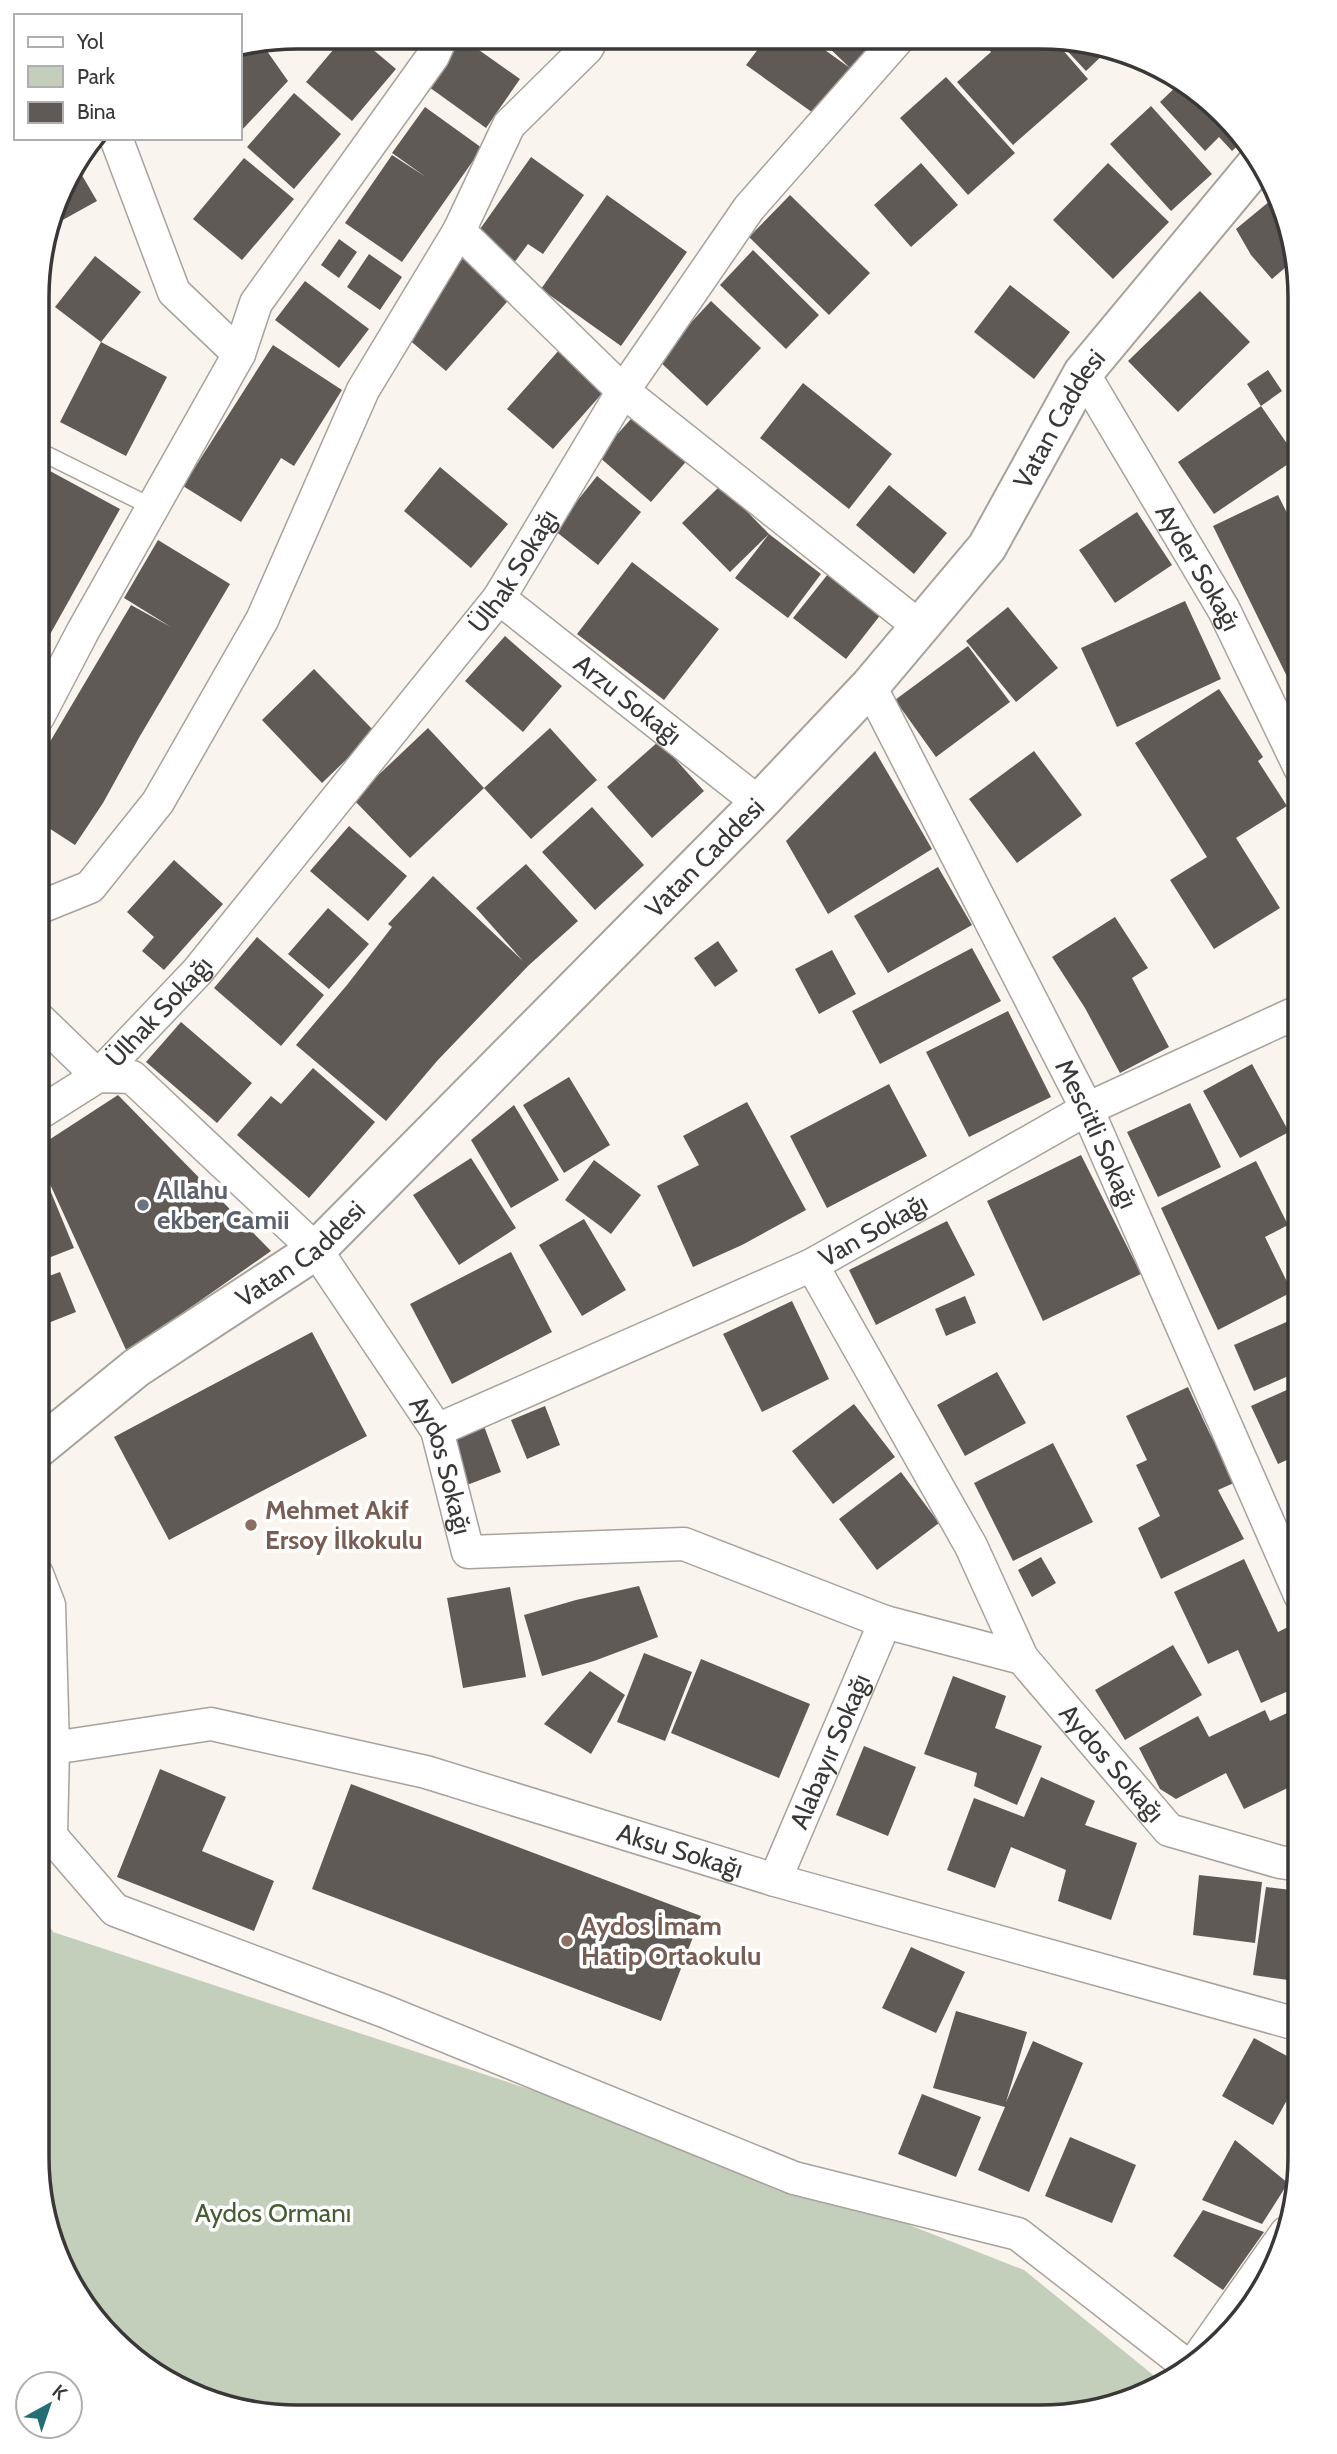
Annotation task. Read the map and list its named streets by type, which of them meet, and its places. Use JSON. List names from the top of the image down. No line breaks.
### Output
{"streets":{"street":["Vatan Caddesi","Ayder Sokağı","Ülhak Sokağı","Arzu Sokağı","Mescitli Sokağı","Van Sokağı","Aydos Sokağı","Alabayır Sokağı","Aksu Sokağı"]},"crossings":[["Vatan Caddesi","Ayder Sokağı"],["Vatan Caddesi","Arzu Sokağı"],["Vatan Caddesi","Mescitli Sokağı"],["Vatan Caddesi","Aydos Sokağı"],["Ülhak Sokağı","Arzu Sokağı"],["Ülhak Sokağı","Aydos Sokağı"],["Mescitli Sokağı","Van Sokağı"],["Van Sokağı","Aydos Sokağı"],["Aydos Sokağı","Alabayır Sokağı"],["Alabayır Sokağı","Aksu Sokağı"]],"parks":["Aydos Ormanı"],"places":["Allahu ekber Camii","Mehmet Akif Ersoy İlkokulu","Aydos İmam Hatip Ortaokulu"],"legend":["Yol","Park","Bina"],"north":"top right"}
